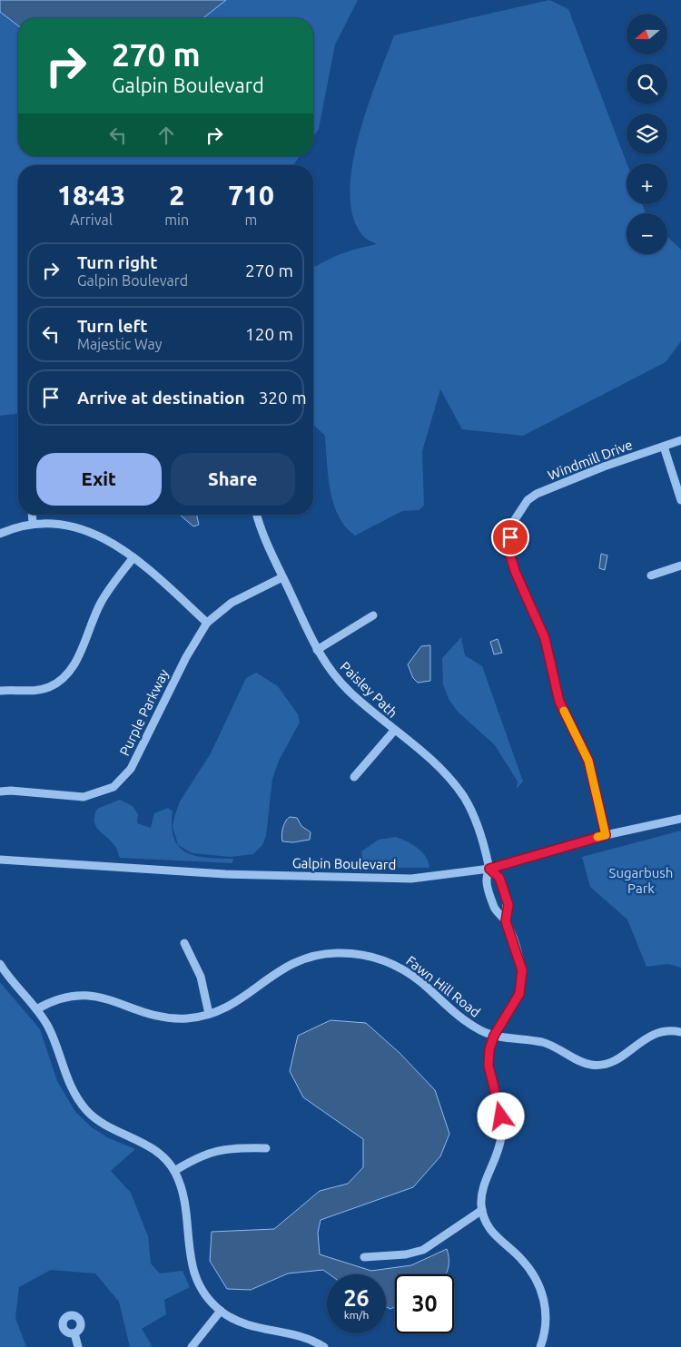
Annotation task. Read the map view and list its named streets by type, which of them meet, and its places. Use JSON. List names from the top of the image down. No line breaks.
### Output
{"streets":{"street":["Windmill Drive","Paisley Path","Purple Parkway","Galpin Boulevard","Fawn Hill Road"]},"crossings":[["Windmill Drive","Galpin Boulevard"],["Paisley Path","Purple Parkway"],["Paisley Path","Galpin Boulevard"]],"parks":["Sugarbush Park"],"north":"left","page":{"map_buttons":["+","−"],"turn":["270 m","Galpin Boulevard"],"eta":["18:43","Arrival","2","min","710","m"],"list":[{"name":"Turn right","note":"Galpin Boulevard","value":"270 m"},{"name":"Turn left","note":"Majestic Way","value":"120 m"},{"name":"Arrive at destination","value":"320 m"}],"buttons":["Exit","Share"],"speed":"26 km/h","limit":"30"}}
